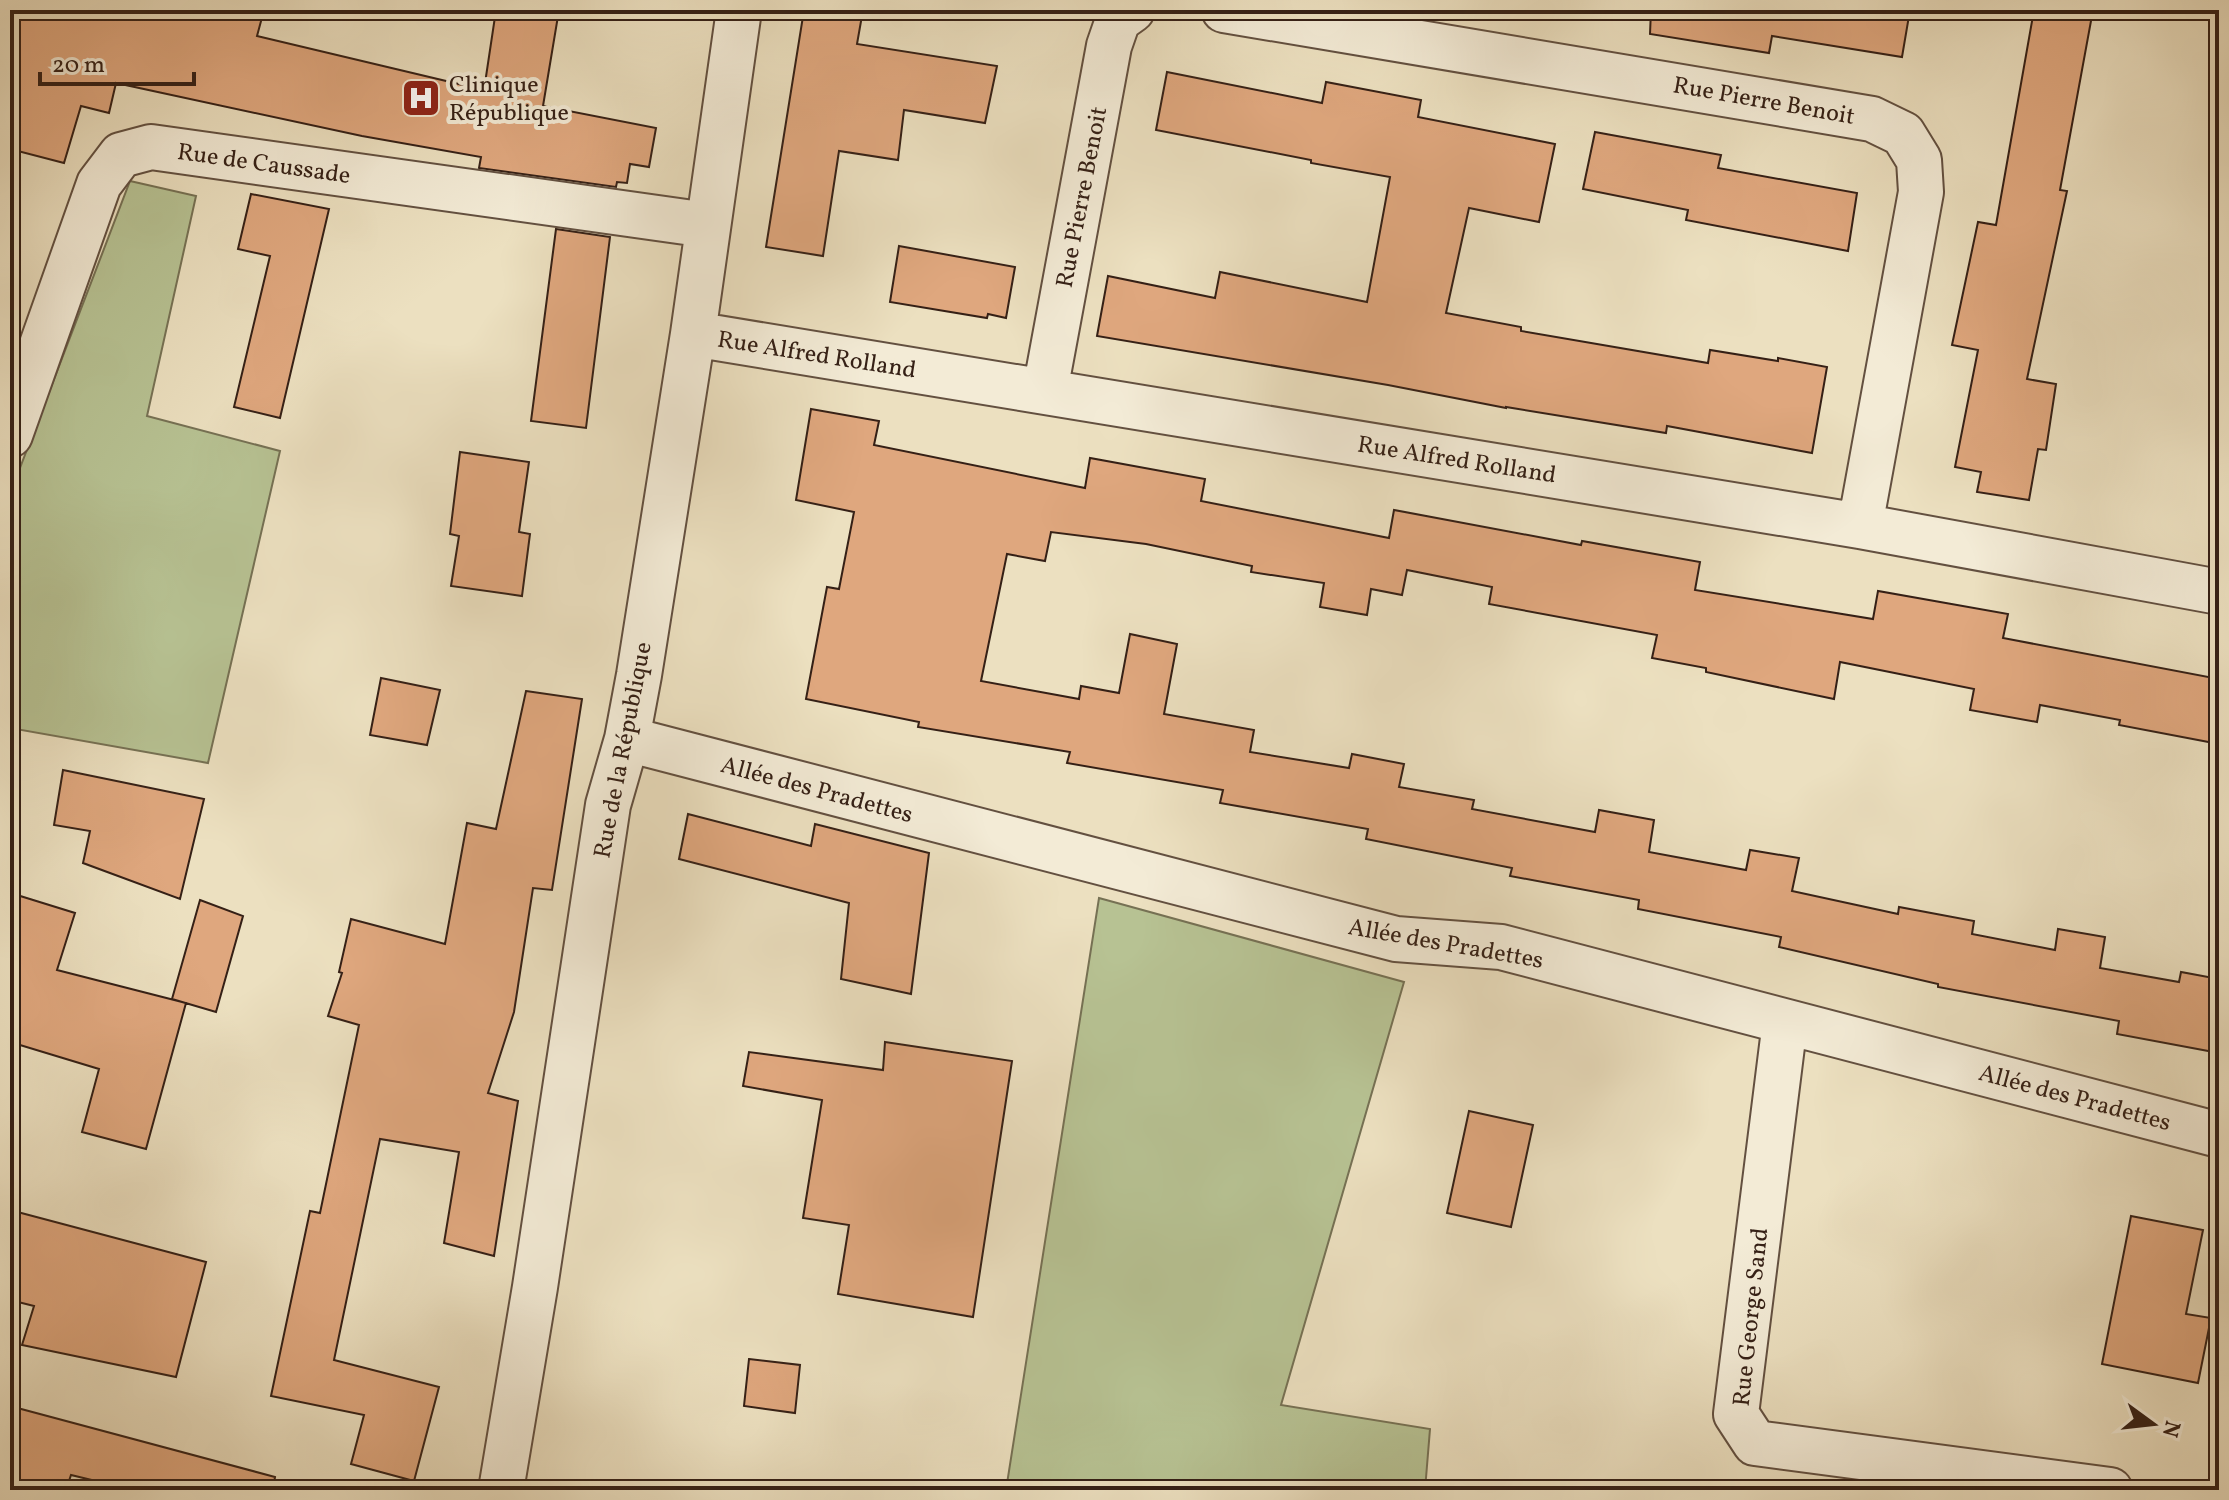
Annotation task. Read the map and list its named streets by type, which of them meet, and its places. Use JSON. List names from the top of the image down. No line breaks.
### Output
{"streets":{"street":["Rue Pierre Benoit","Rue de Caussade","Rue Alfred Rolland","Rue de la République","Allée des Pradettes","Rue George Sand"]},"crossings":[["Rue Pierre Benoit","Rue Alfred Rolland"],["Rue de Caussade","Rue de la République"],["Rue Alfred Rolland","Rue de la République"],["Rue de la République","Allée des Pradettes"],["Allée des Pradettes","Rue George Sand"]],"places":{"hospital":["Clinique République"]},"scale_bar":"20 m","north":"right"}
